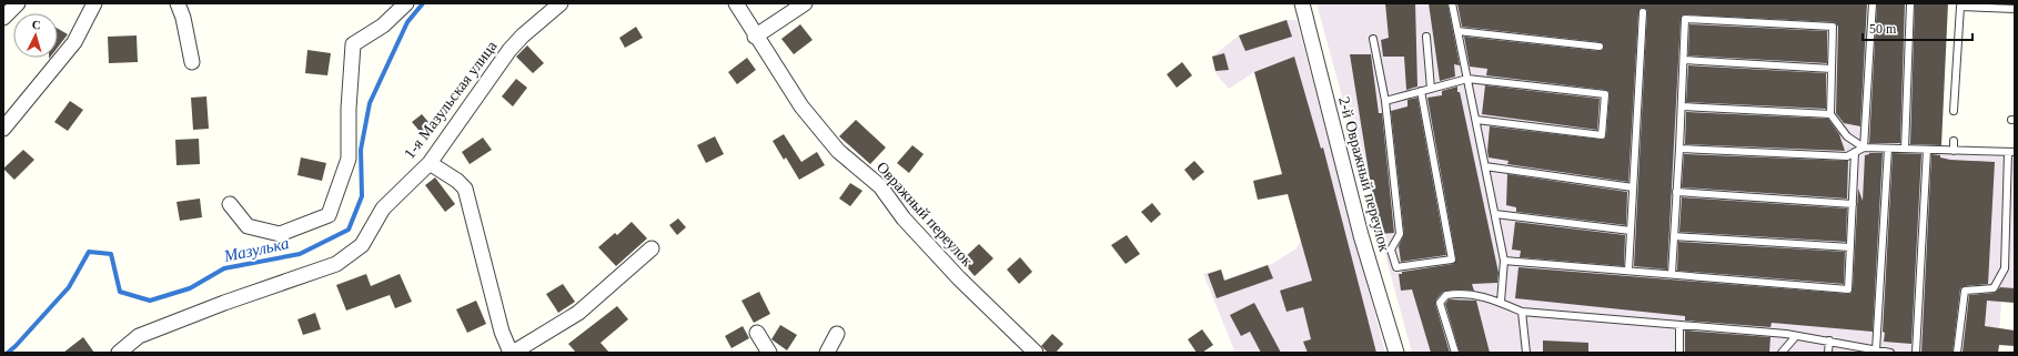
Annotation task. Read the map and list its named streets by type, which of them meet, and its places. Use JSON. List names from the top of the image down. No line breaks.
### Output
{"streets":{"street":["1-я Мазульская улица","2-й Овражный переулок","Овражный переулок"]},"water":["Мазулька"],"scale_bar":"50 m","north":"top"}
